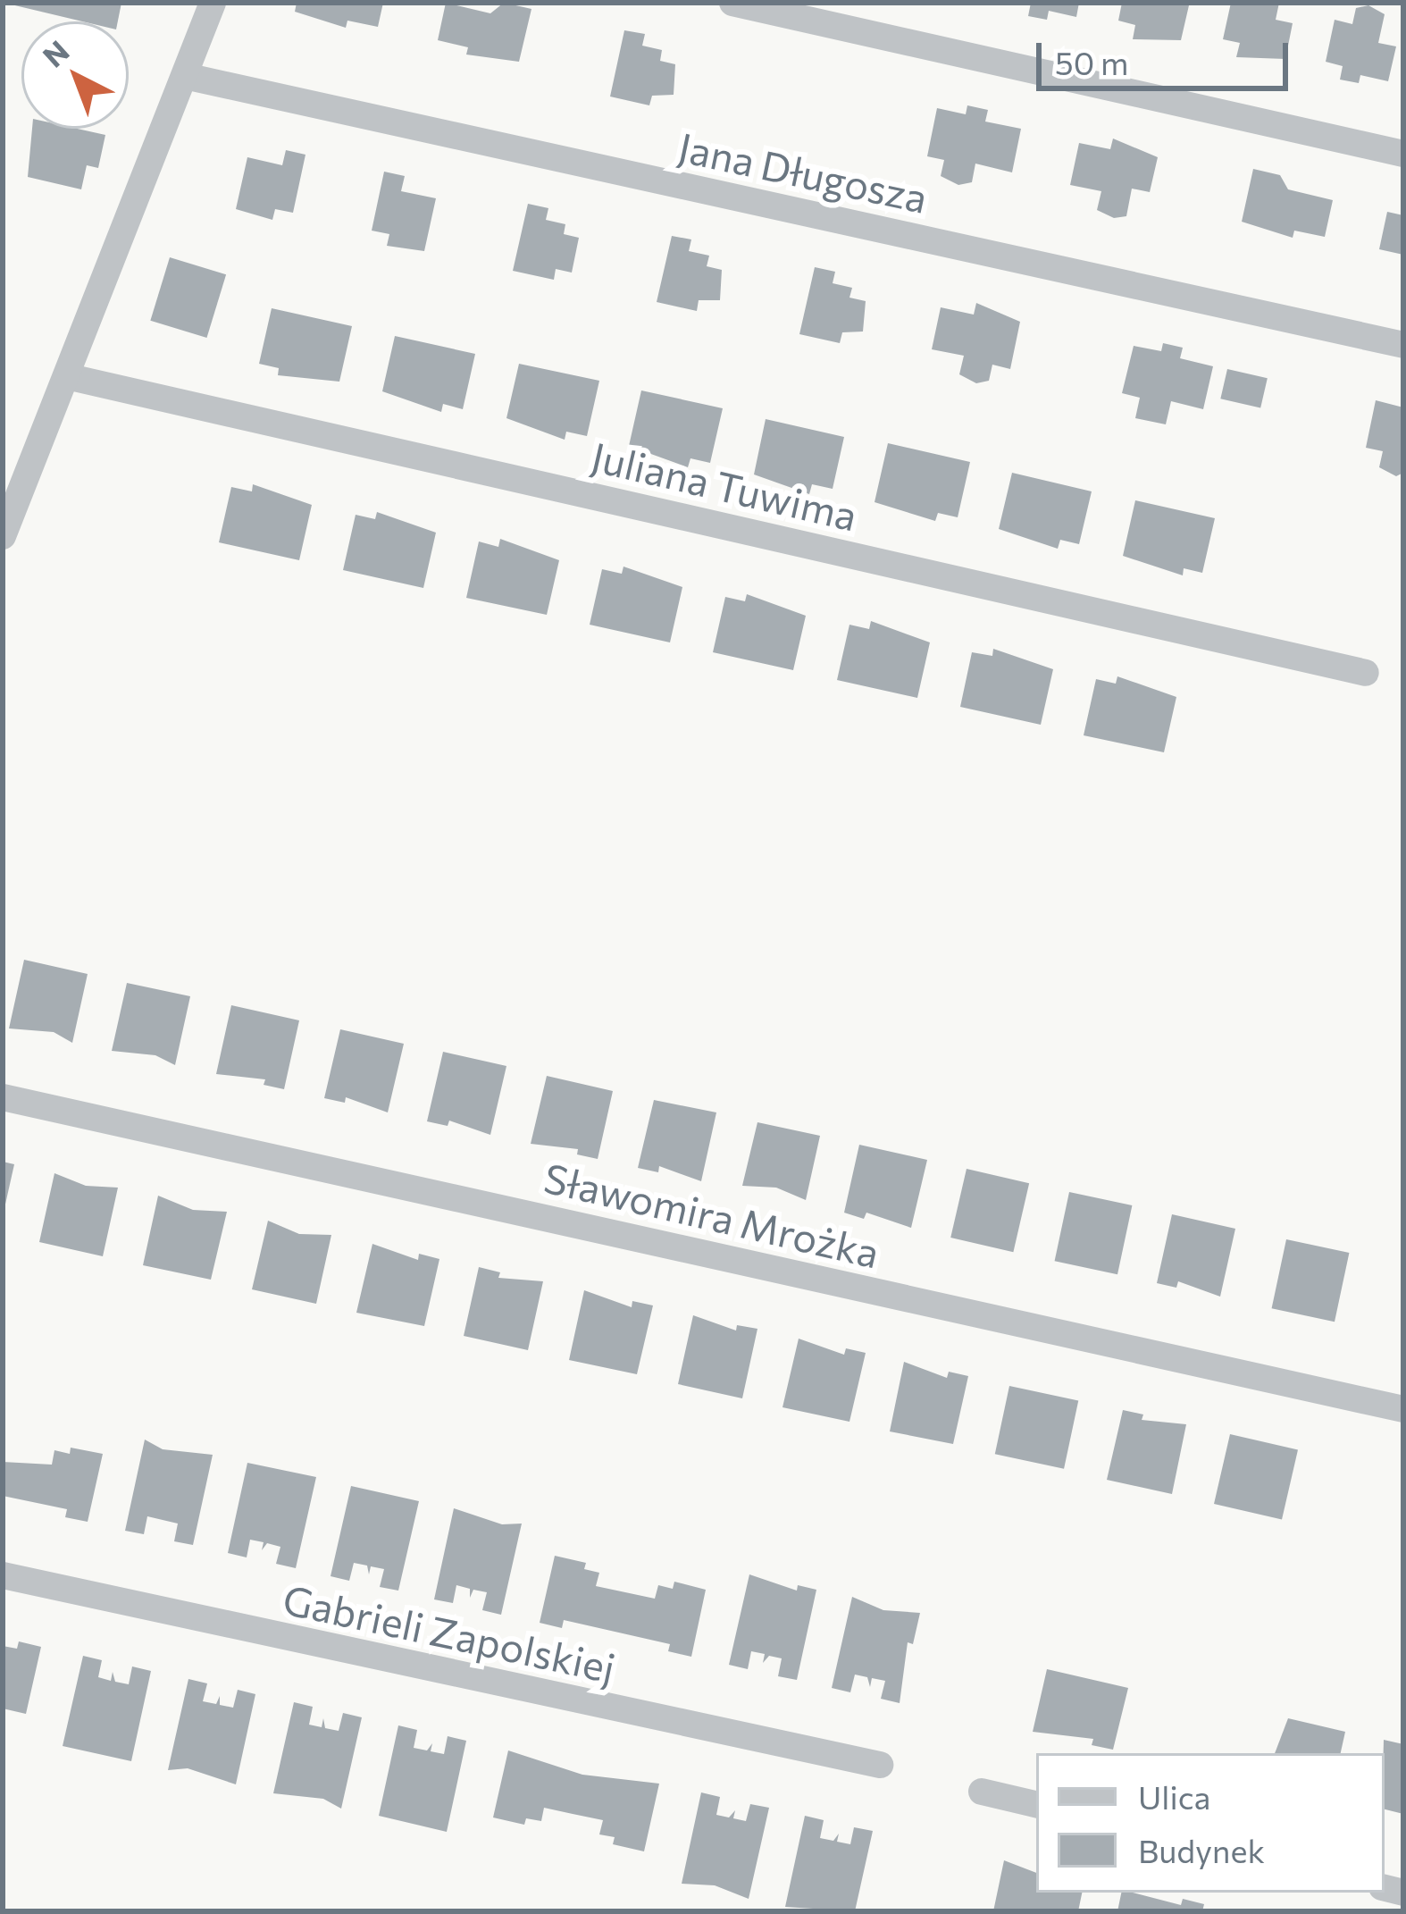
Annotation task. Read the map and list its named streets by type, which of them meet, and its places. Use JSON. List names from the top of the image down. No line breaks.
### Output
{"streets":{"street":["Jana Długosza","Juliana Tuwima","Sławomira Mrożka","Gabrieli Zapolskiej"]},"legend":["Ulica","Budynek"],"scale_bar":"50 m","north":"top left"}
